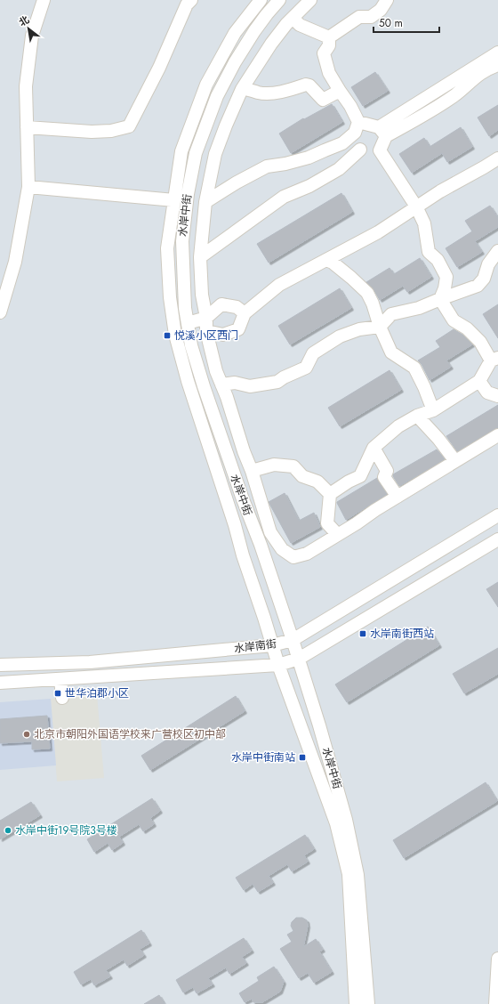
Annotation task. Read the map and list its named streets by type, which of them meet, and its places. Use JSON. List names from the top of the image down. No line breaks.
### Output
{"streets":{"street":["水岸中街","水岸南街"]},"crossings":[["水岸中街","水岸南街"]],"places":{"transit":["悦溪小区西门","水岸南街西站","世华泊郡小区","水岸中街南站"],"other":["北京市朝阳外国语学校来广营校区初中部","水岸中街19号院3号楼"]},"scale_bar":"50 m","north":"top left"}
